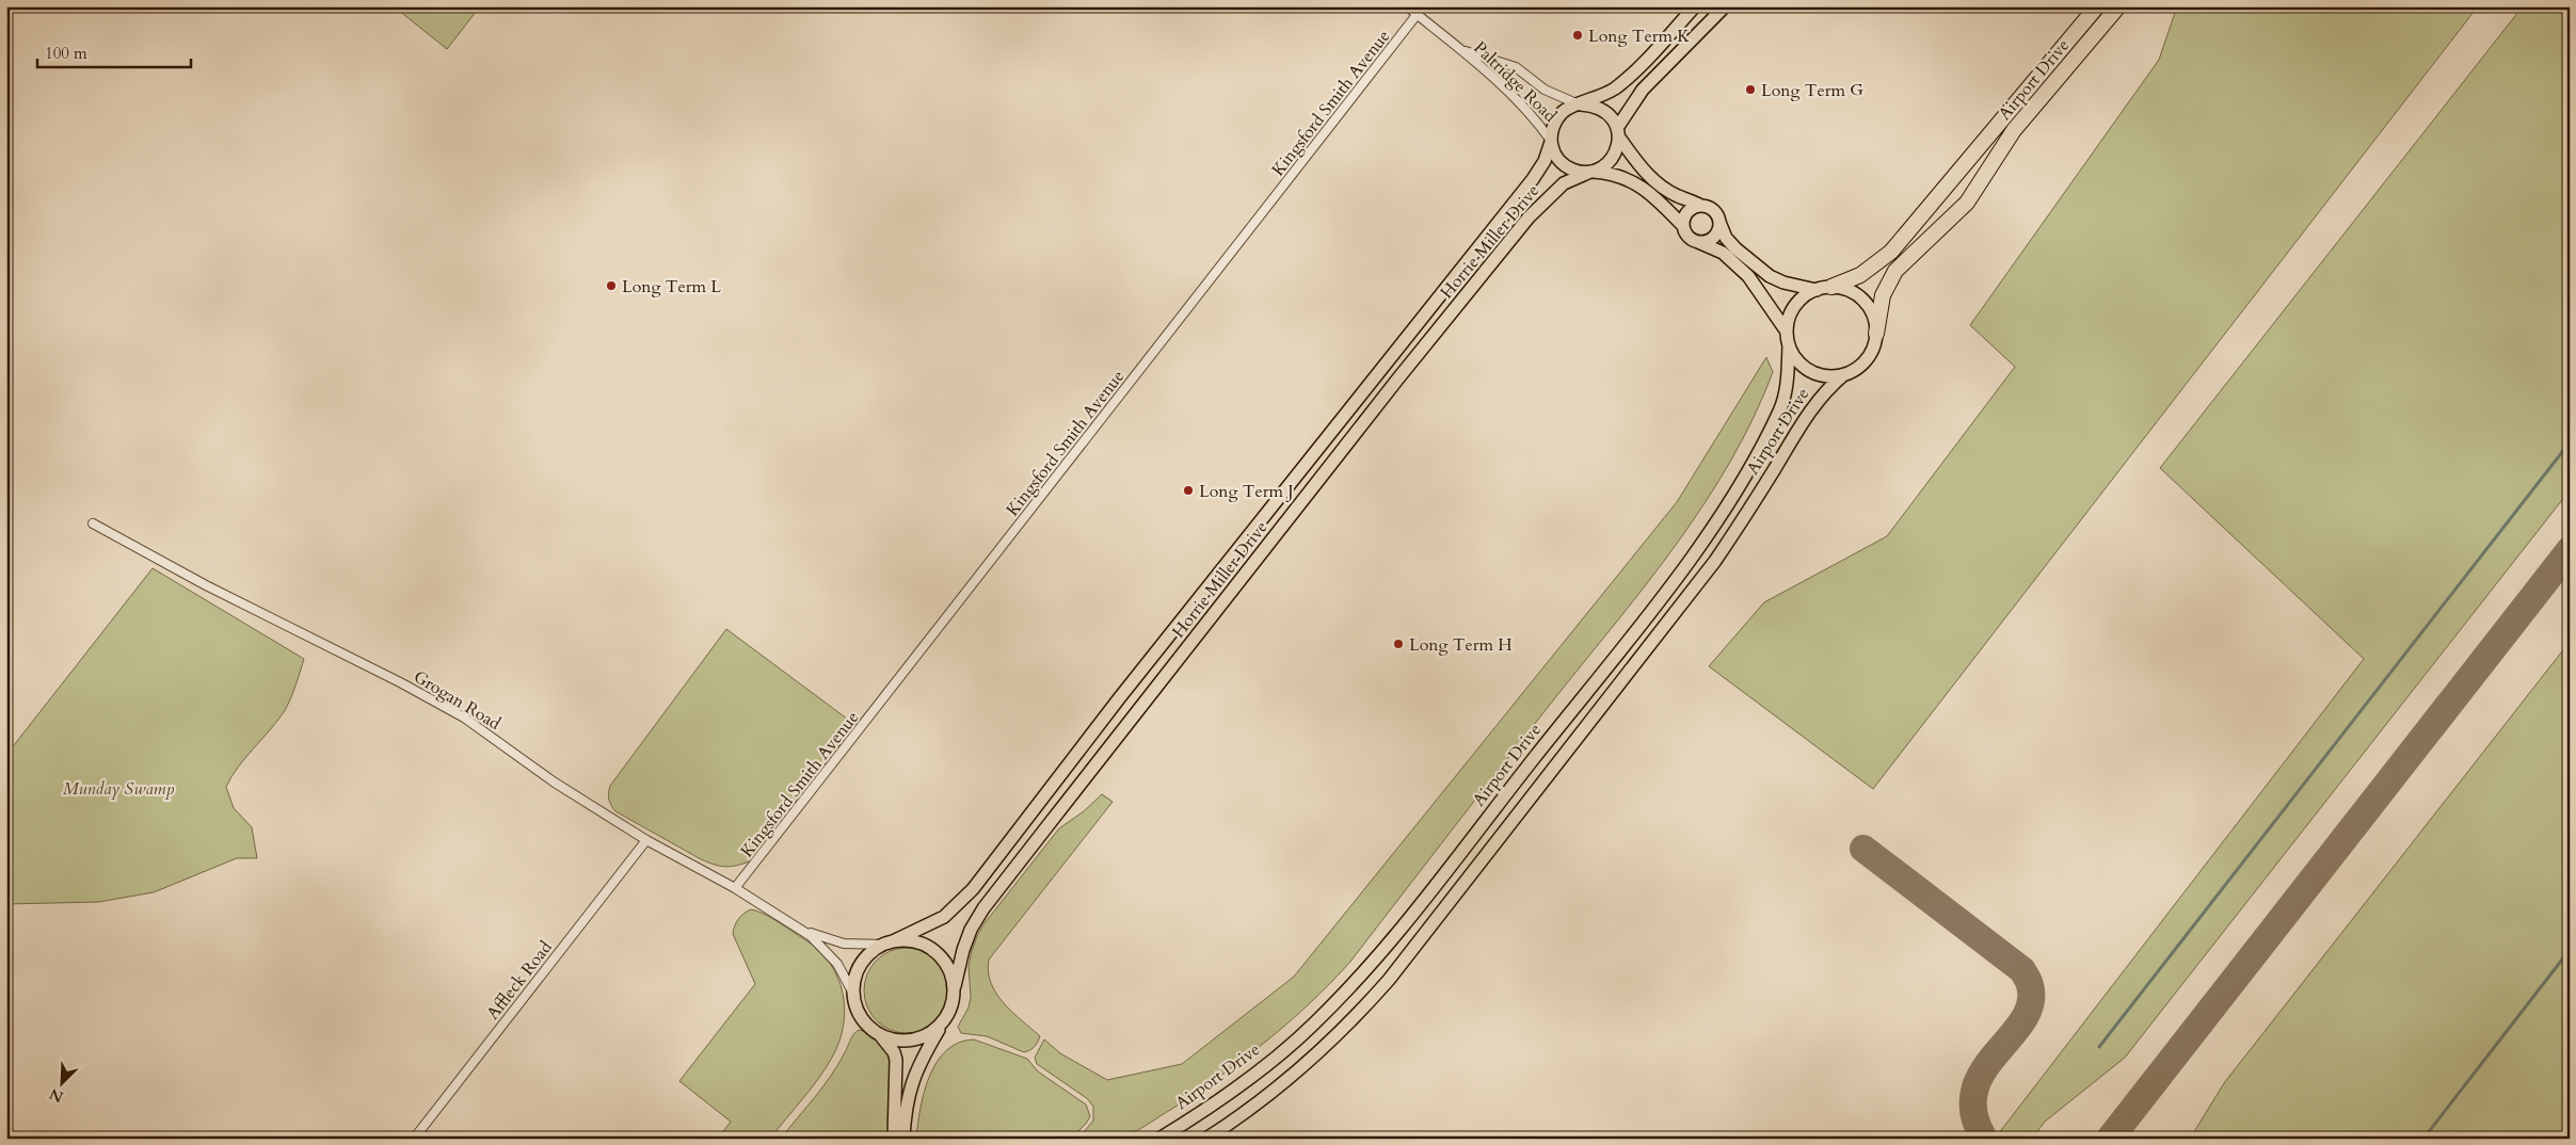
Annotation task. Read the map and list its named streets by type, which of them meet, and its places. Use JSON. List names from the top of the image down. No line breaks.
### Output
{"streets":{"highway":["Airport Drive"],"main road":["Horrie Miller Drive"],"street":["Paltridge Road","Kingsford Smith Avenue","Grogan Road","Affleck Road"]},"crossings":[["Paltridge Road","Kingsford Smith Avenue"],["Paltridge Road","Horrie Miller Drive"],["Kingsford Smith Avenue","Grogan Road"],["Horrie Miller Drive","Grogan Road"],["Grogan Road","Affleck Road"]],"parks":["Munday Swamp"],"places":["Long Term K","Long Term G","Long Term L","Long Term J","Long Term H"],"scale_bar":"100 m","north":"bottom left"}
